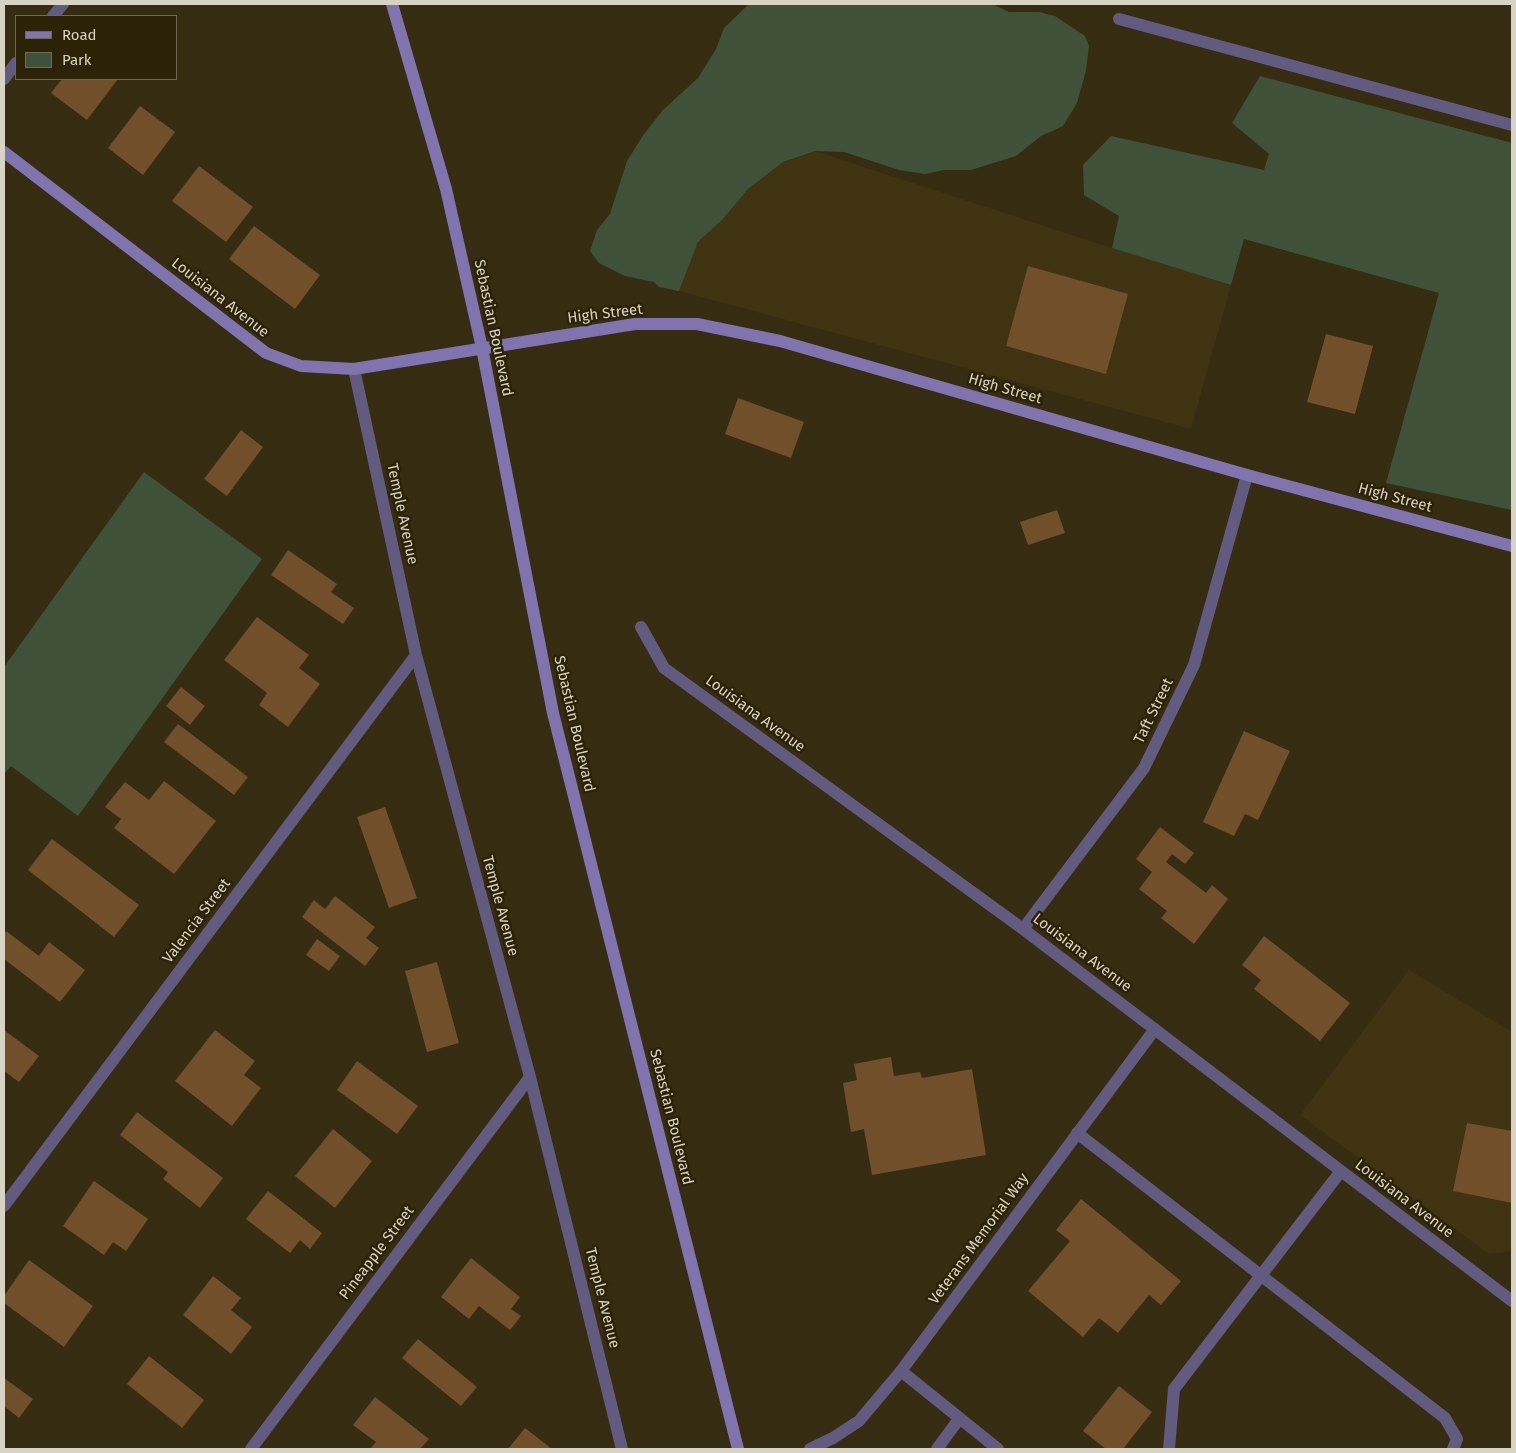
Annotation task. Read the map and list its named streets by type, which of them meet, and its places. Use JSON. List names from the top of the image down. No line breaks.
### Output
{"streets":{"street":["Louisiana Avenue","High Street","Sebastian Boulevard","Temple Avenue","Taft Street","Valencia Street","Veterans Memorial Way","Pineapple Street"]},"crossings":[["Louisiana Avenue","High Street"],["Louisiana Avenue","Sebastian Boulevard"],["Louisiana Avenue","Temple Avenue"],["Louisiana Avenue","Taft Street"],["Louisiana Avenue","Veterans Memorial Way"],["High Street","Sebastian Boulevard"],["High Street","Taft Street"],["Temple Avenue","Valencia Street"],["Temple Avenue","Pineapple Street"]],"legend":["Road","Park"]}
